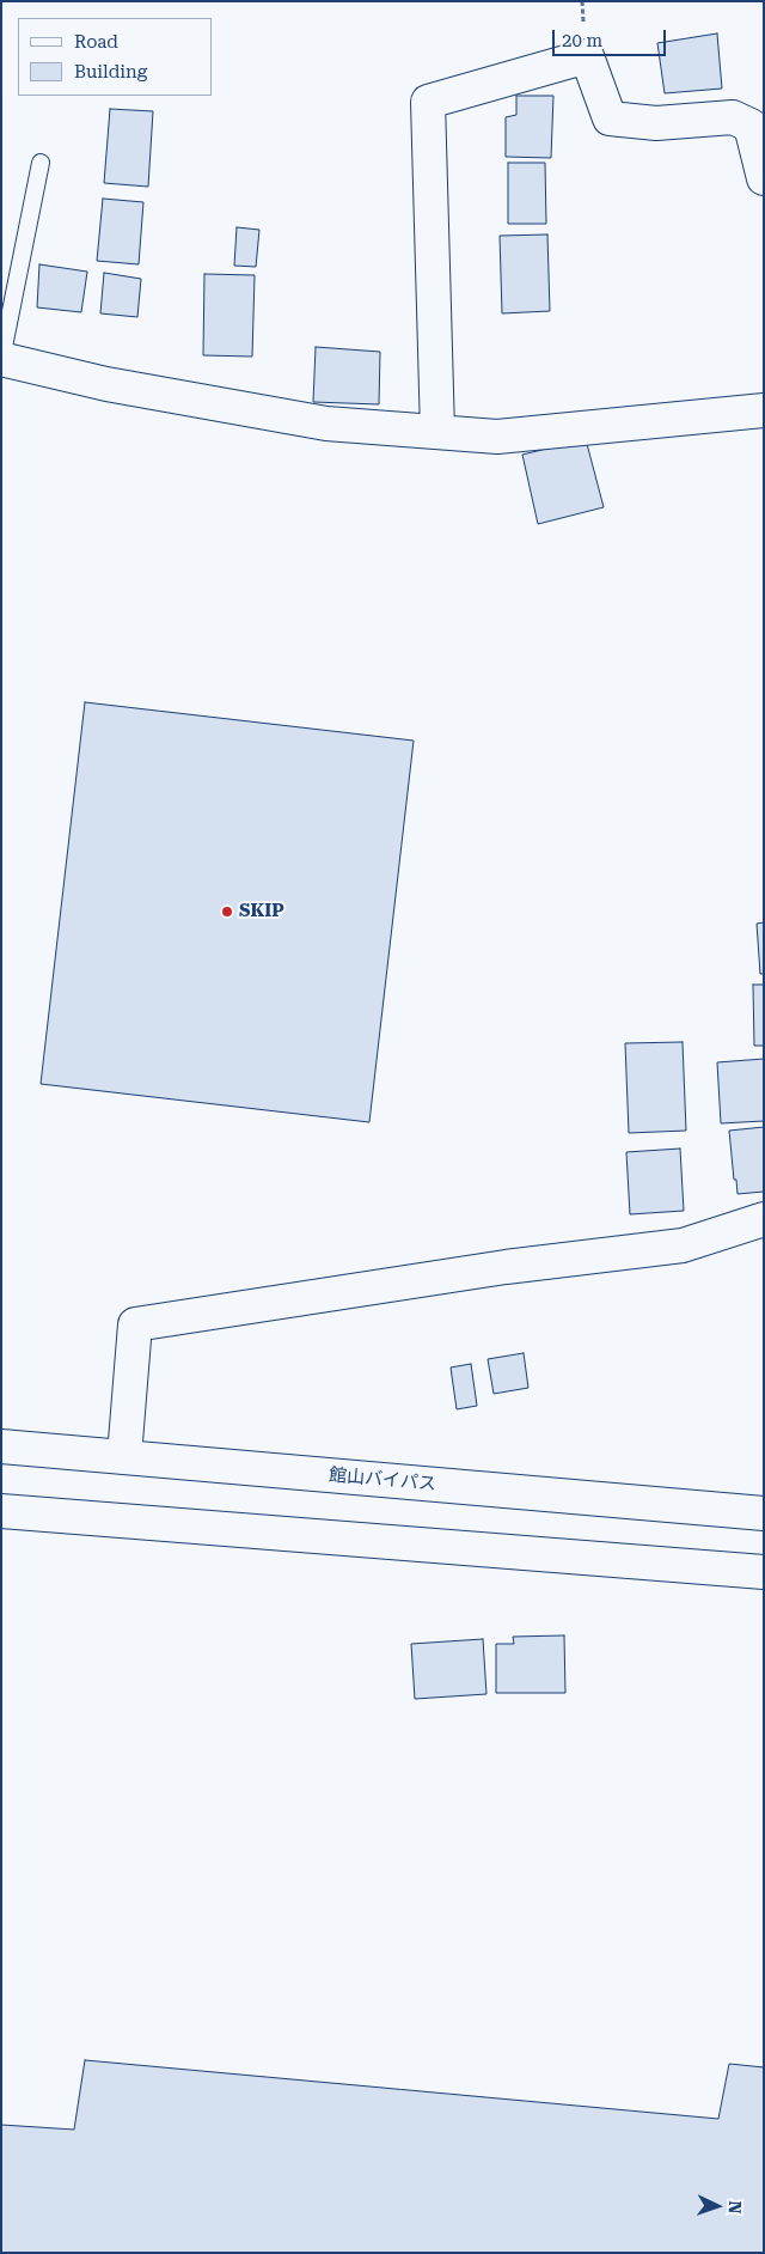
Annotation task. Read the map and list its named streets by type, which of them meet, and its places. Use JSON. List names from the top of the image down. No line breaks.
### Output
{"streets":{"main road":["館山バイパス"]},"places":["SKIP"],"legend":["Road","Building"],"scale_bar":"20 m","north":"right"}
